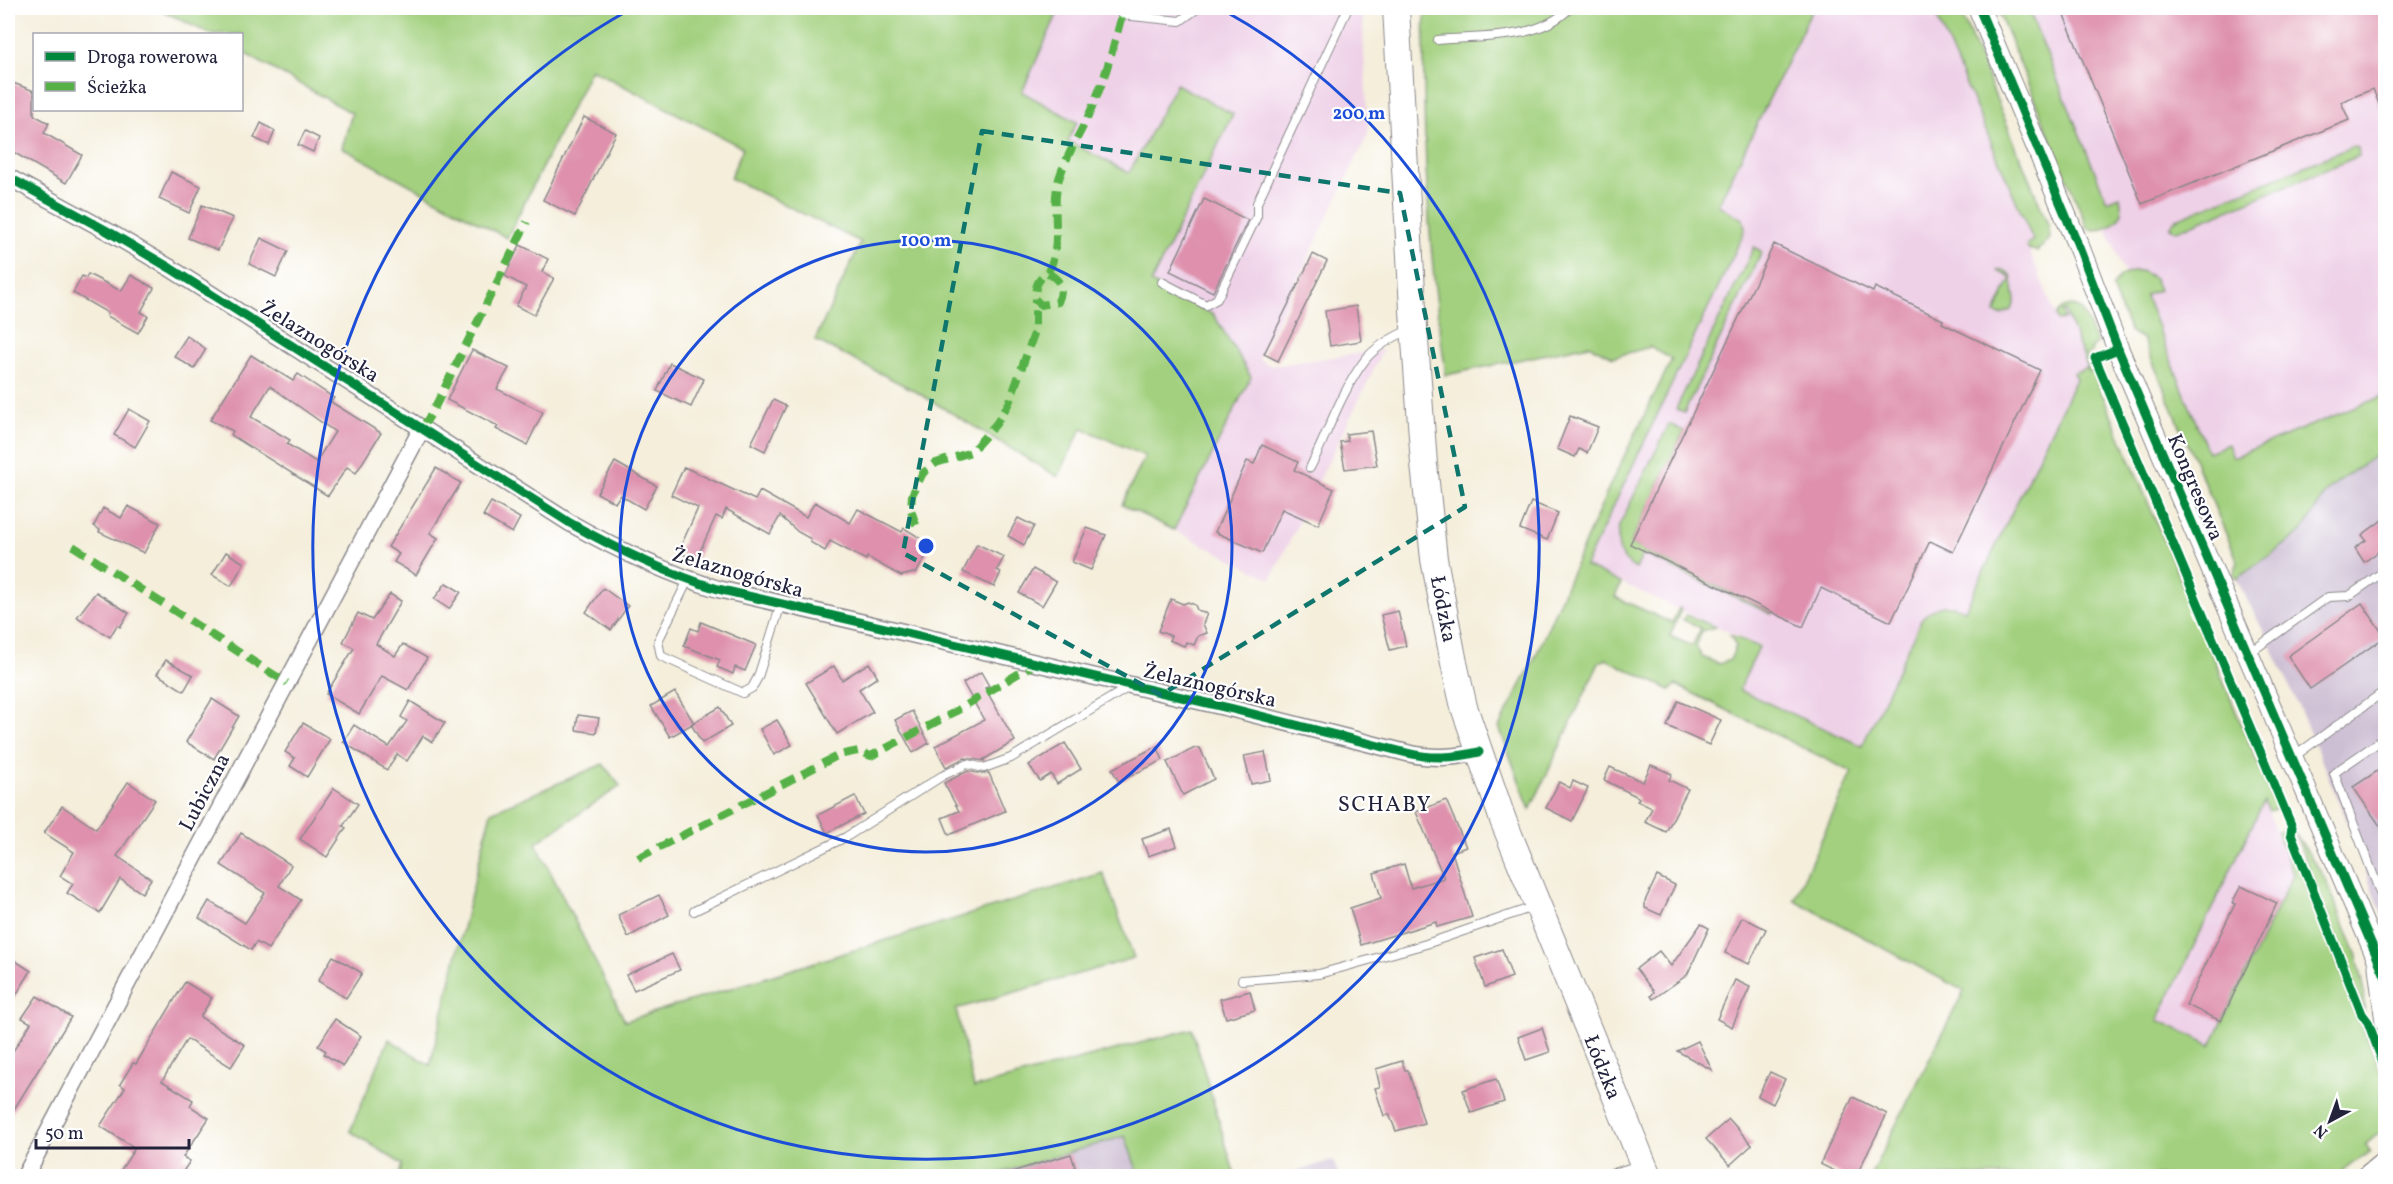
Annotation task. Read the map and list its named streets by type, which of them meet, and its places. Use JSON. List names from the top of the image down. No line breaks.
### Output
{"streets":{"main road":["Łódzka"],"street":["Żelaznogórska","Kongresowa","Lubiczna"]},"crossings":[["Żelaznogórska","Łódzka"],["Żelaznogórska","Lubiczna"]],"districts":["SCHABY"],"legend":["Droga rowerowa","Ścieżka"],"scale_bar":"50 m","north":"bottom left","rings":["200 m","100 m"]}
